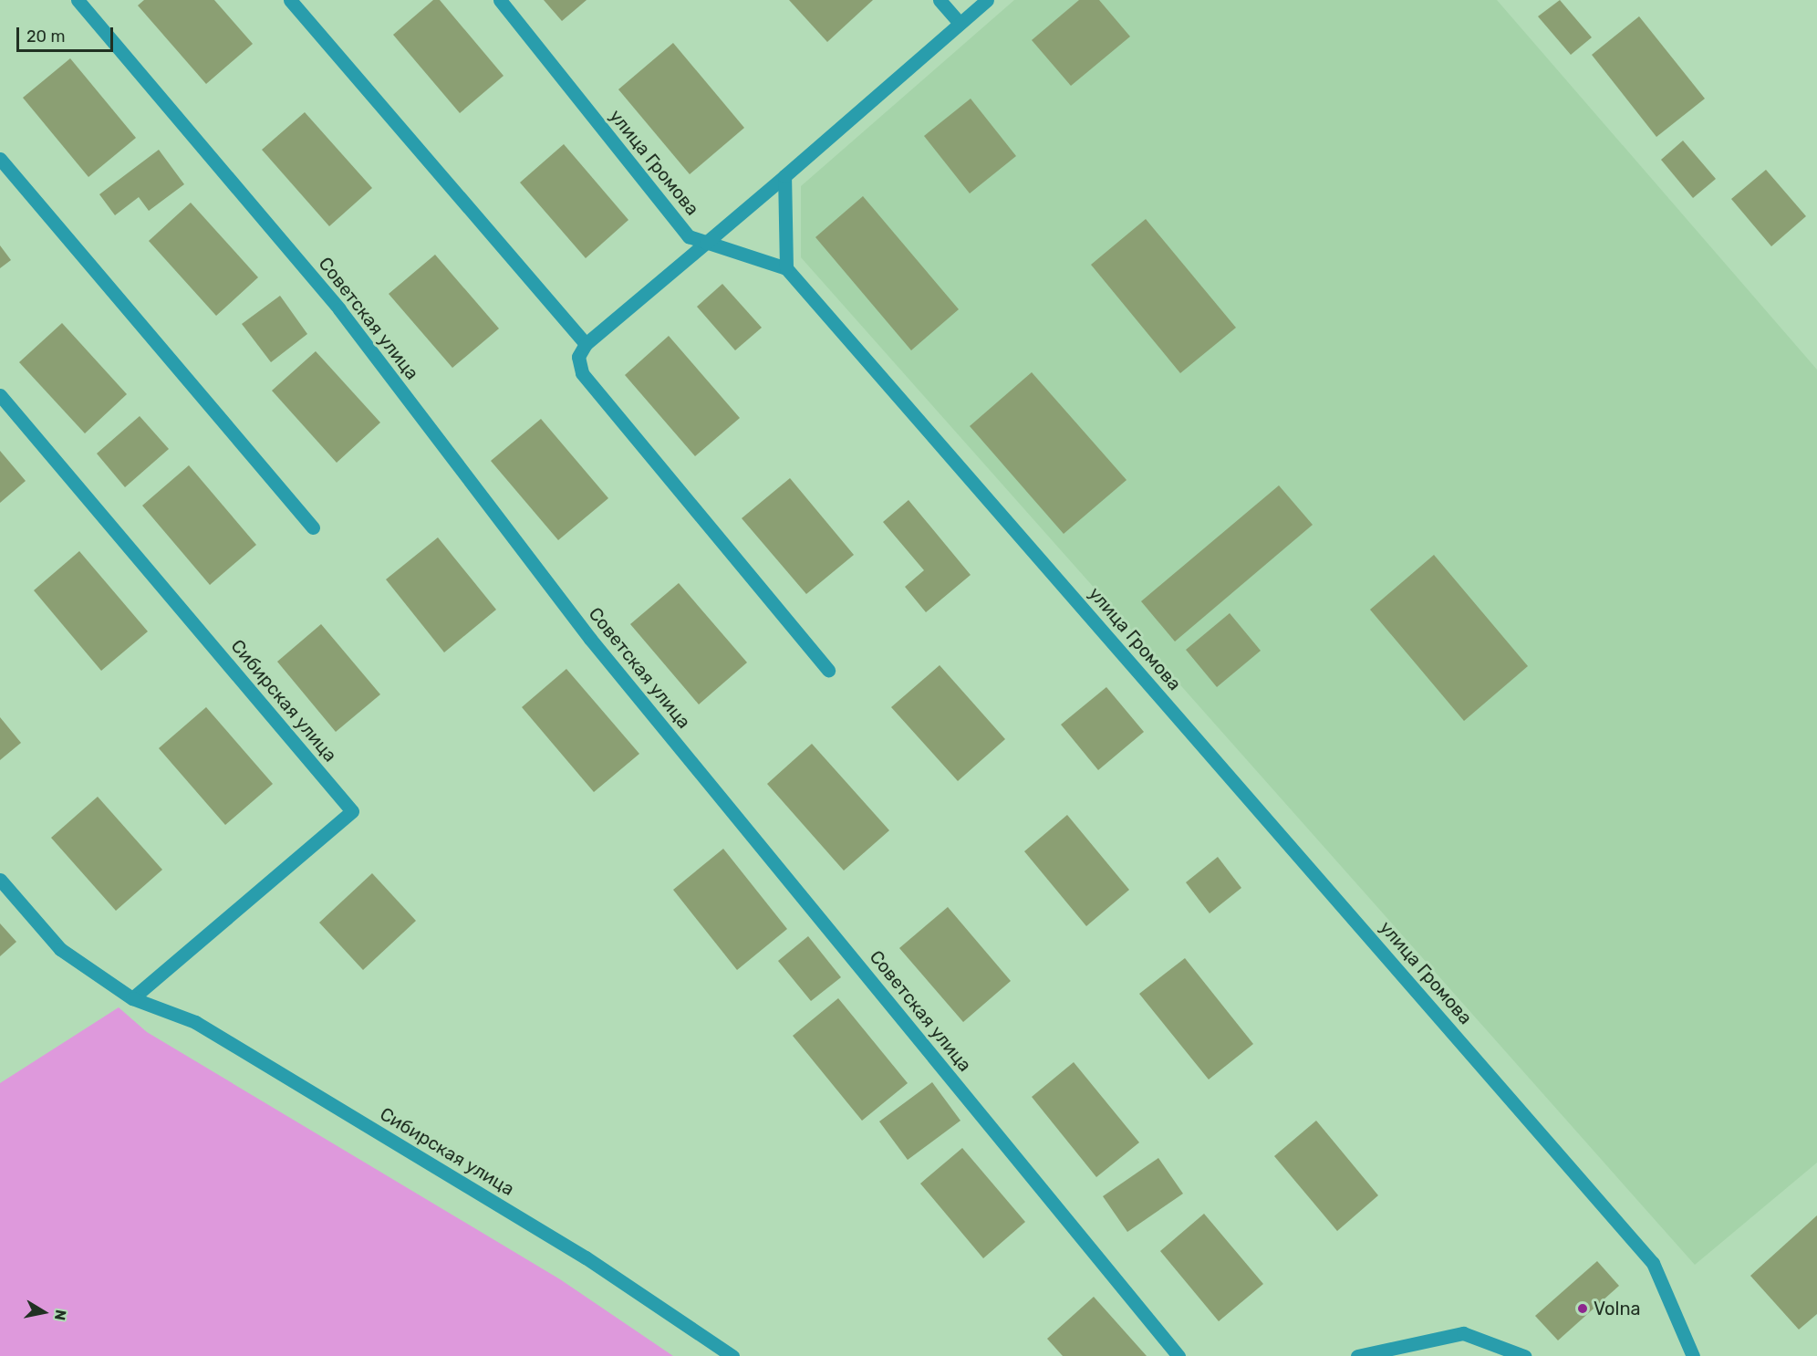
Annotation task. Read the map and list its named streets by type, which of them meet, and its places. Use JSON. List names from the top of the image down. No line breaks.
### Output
{"streets":{"street":["улица Громова","Советская улица","Сибирская улица"]},"places":["Volna"],"scale_bar":"20 m","north":"right"}
